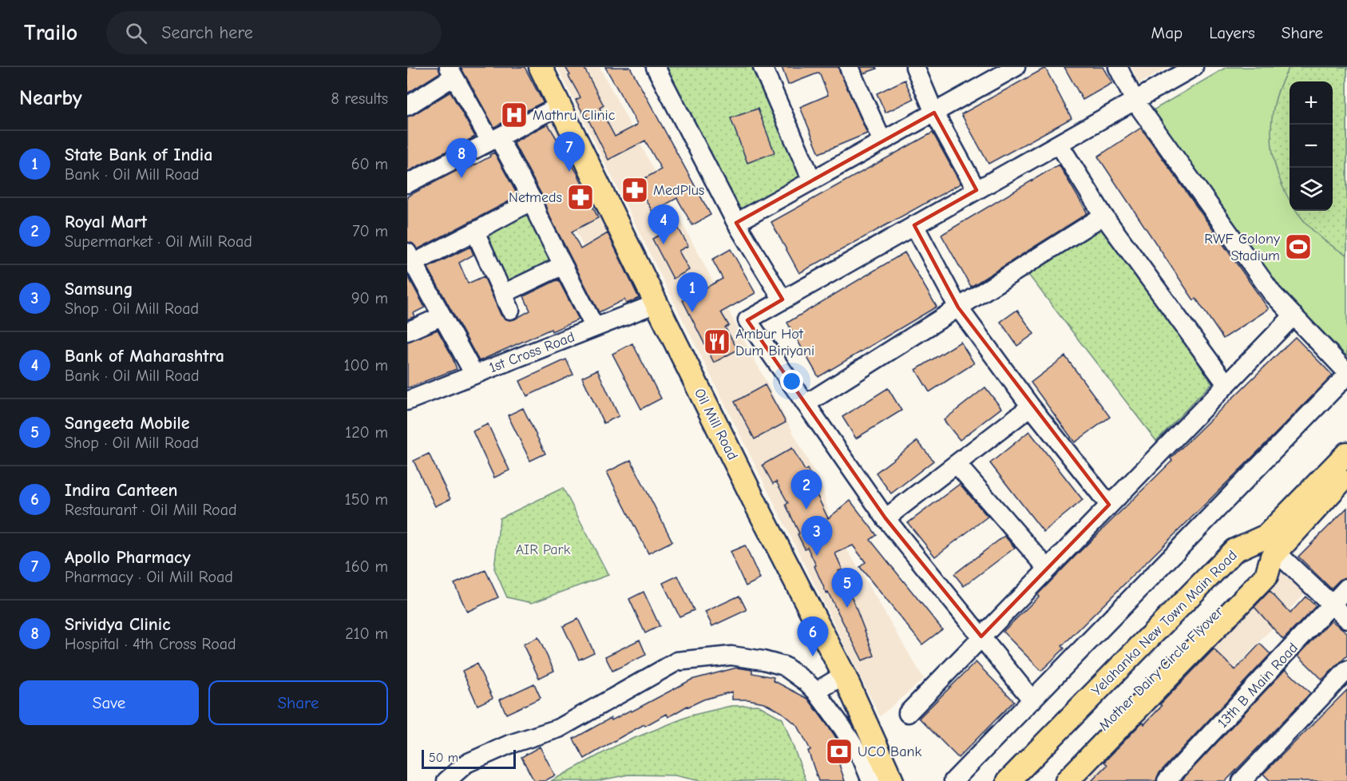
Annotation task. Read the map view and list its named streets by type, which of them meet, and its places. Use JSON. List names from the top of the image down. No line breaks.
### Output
{"streets":{"main road":["Oil Mill Road","Yelahanka New Town Main Road","Mother Dairy Circle Flyover"],"street":["1st Cross Road","13th B Main Road"]},"crossings":[["1st Cross Road","Oil Mill Road"],["Yelahanka New Town Main Road","Mother Dairy Circle Flyover"]],"parks":["AIR Park"],"places":{"hospital":["Mathru Clinic"],"pharmacy":["MedPlus","Netmeds"],"sports":["RWF Colony Stadium"],"restaurant":["Ambur Hot Dum Biriyani"],"bank":["UCO Bank"]},"scale_bar":"50 m","page":{"header":"Trailo","search":"Search here","nav":["Map","Layers","Share"],"heading":["Nearby","8 results"],"map_buttons":["+","−"],"list":[{"mark":"1","name":"State Bank of India","note":"Bank · Oil Mill Road","value":"60 m"},{"mark":"2","name":"Royal Mart","note":"Supermarket · Oil Mill Road","value":"70 m"},{"mark":"3","name":"Samsung","note":"Shop · Oil Mill Road","value":"90 m"},{"mark":"4","name":"Bank of Maharashtra","note":"Bank · Oil Mill Road","value":"100 m"},{"mark":"5","name":"Sangeeta Mobile","note":"Shop · Oil Mill Road","value":"120 m"},{"mark":"6","name":"Indira Canteen","note":"Restaurant · Oil Mill Road","value":"150 m"},{"mark":"7","name":"Apollo Pharmacy","note":"Pharmacy · Oil Mill Road","value":"160 m"},{"mark":"8","name":"Srividya Clinic","note":"Hospital · 4th Cross Road","value":"210 m"}],"pins":["7","8","4","1","2","3","5","6"],"buttons":["Save","Share"],"scale":"50 m"}}
